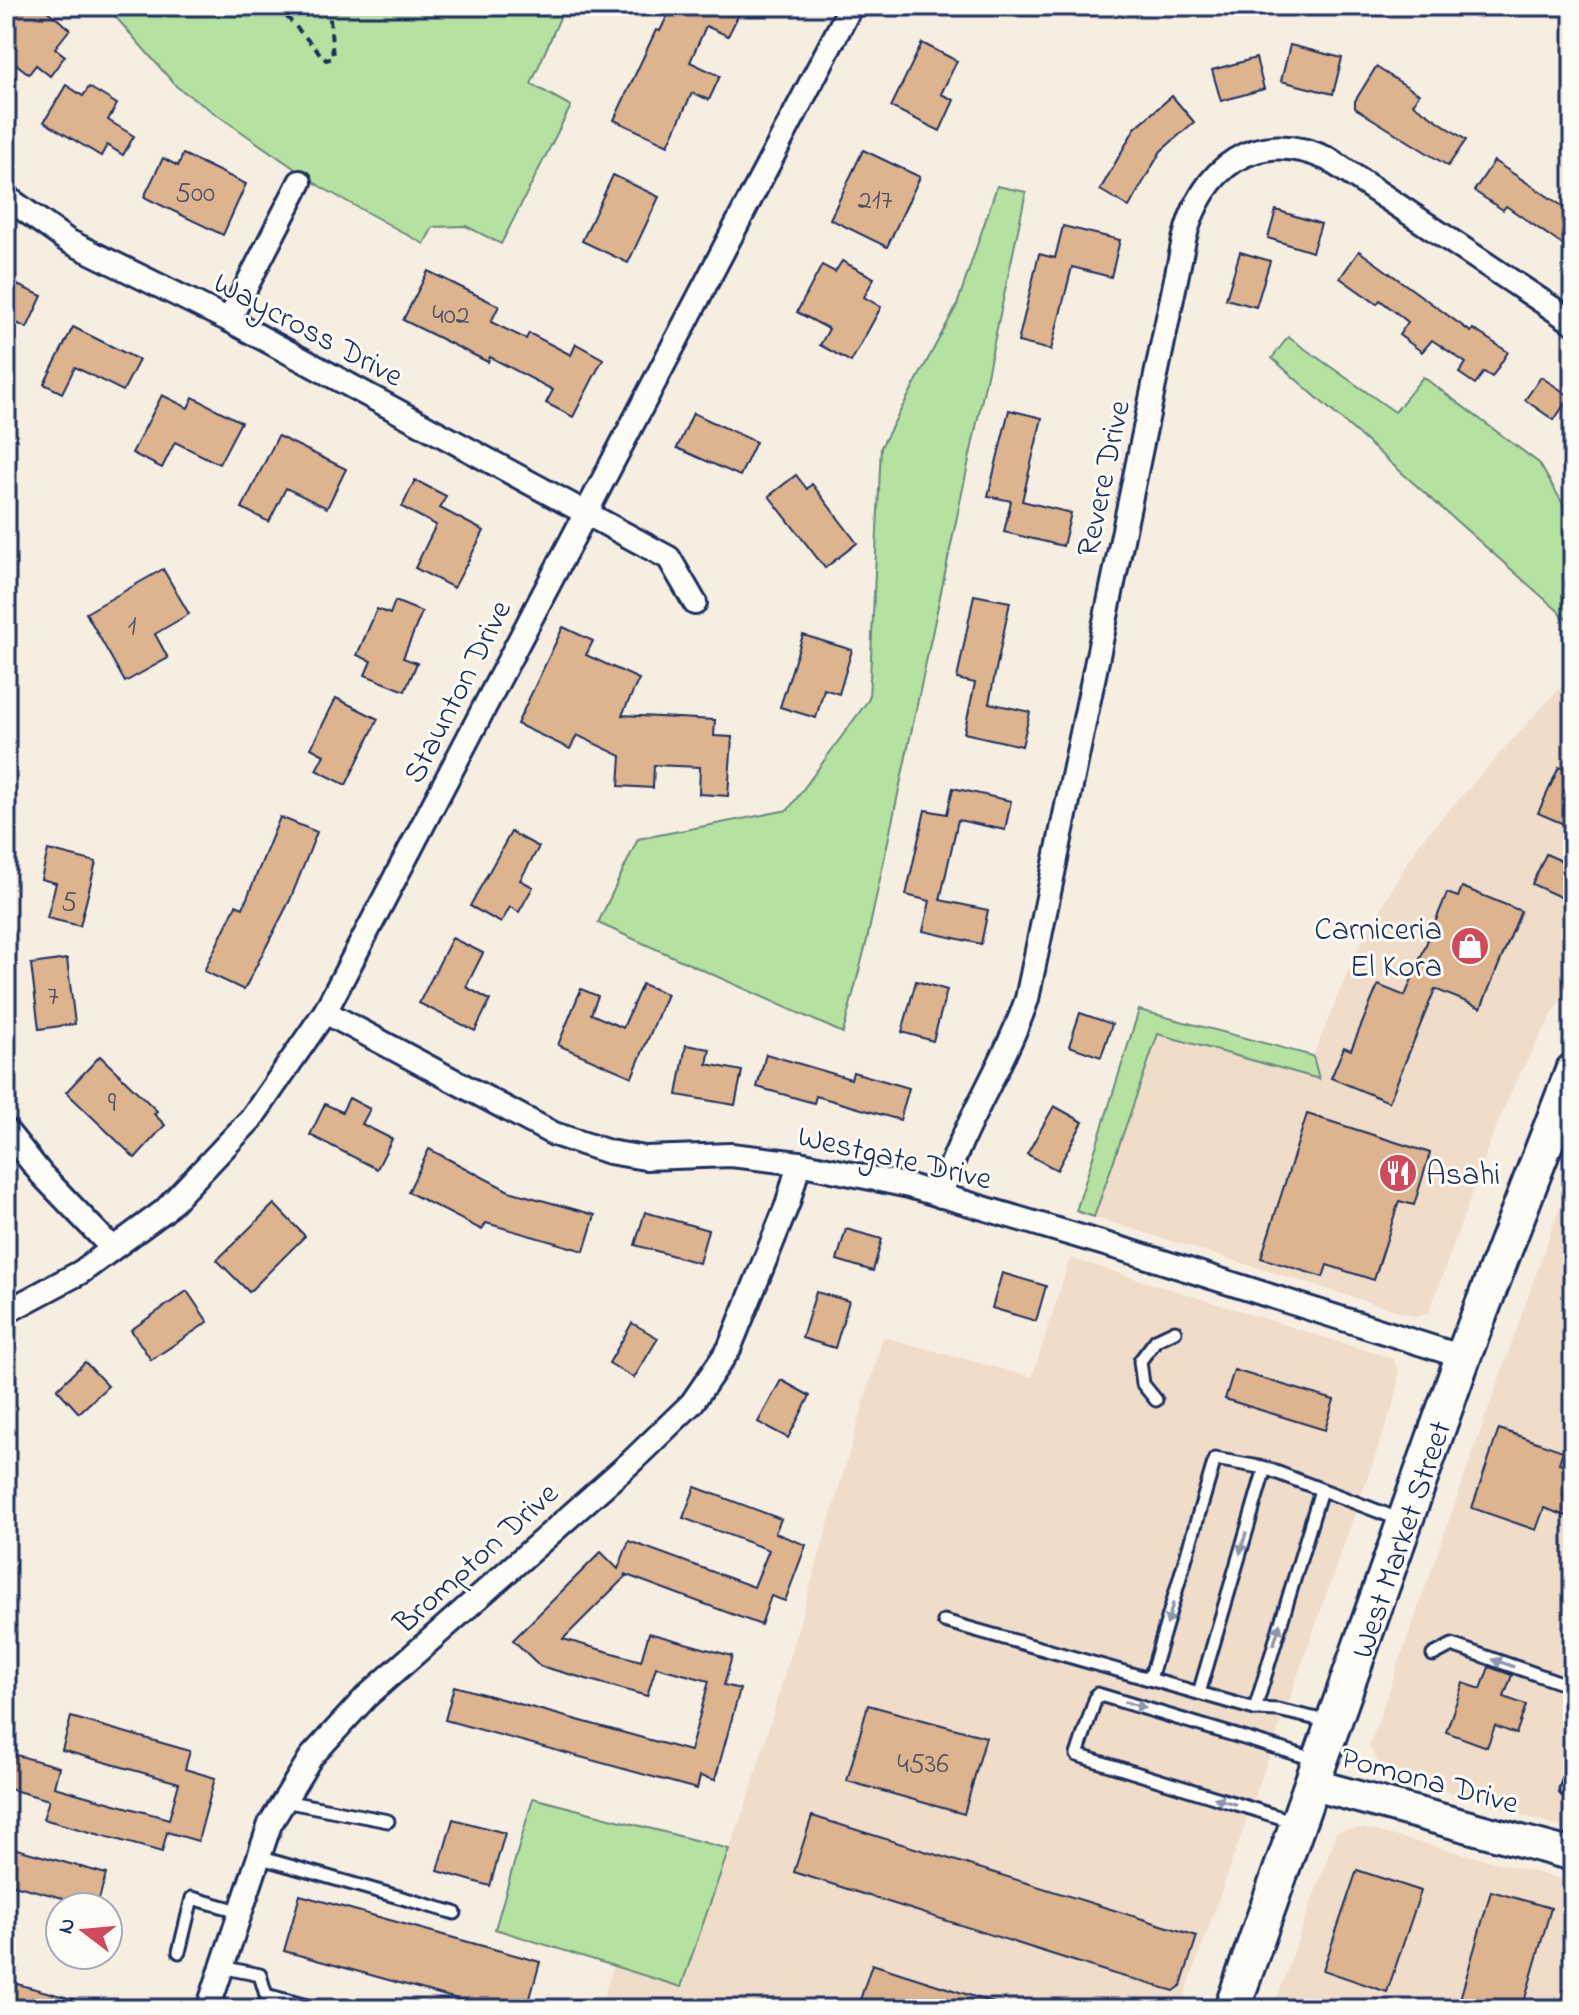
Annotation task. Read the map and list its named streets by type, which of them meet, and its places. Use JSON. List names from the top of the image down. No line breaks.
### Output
{"streets":{"main road":["West Market Street"],"street":["Waycross Drive","Revere Drive","Staunton Drive","Westgate Drive","Brompton Drive","Pomona Drive"]},"crossings":[["Waycross Drive","Staunton Drive"],["Revere Drive","Westgate Drive"],["Staunton Drive","Westgate Drive"],["Westgate Drive","West Market Street"],["Westgate Drive","Brompton Drive"],["West Market Street","Pomona Drive"]],"places":{"shop":["Carniceria El Kora"],"restaurant":["Asahi"]},"house_numbers":["500","217","402","1","5","7","9","4536"],"north":"left"}
